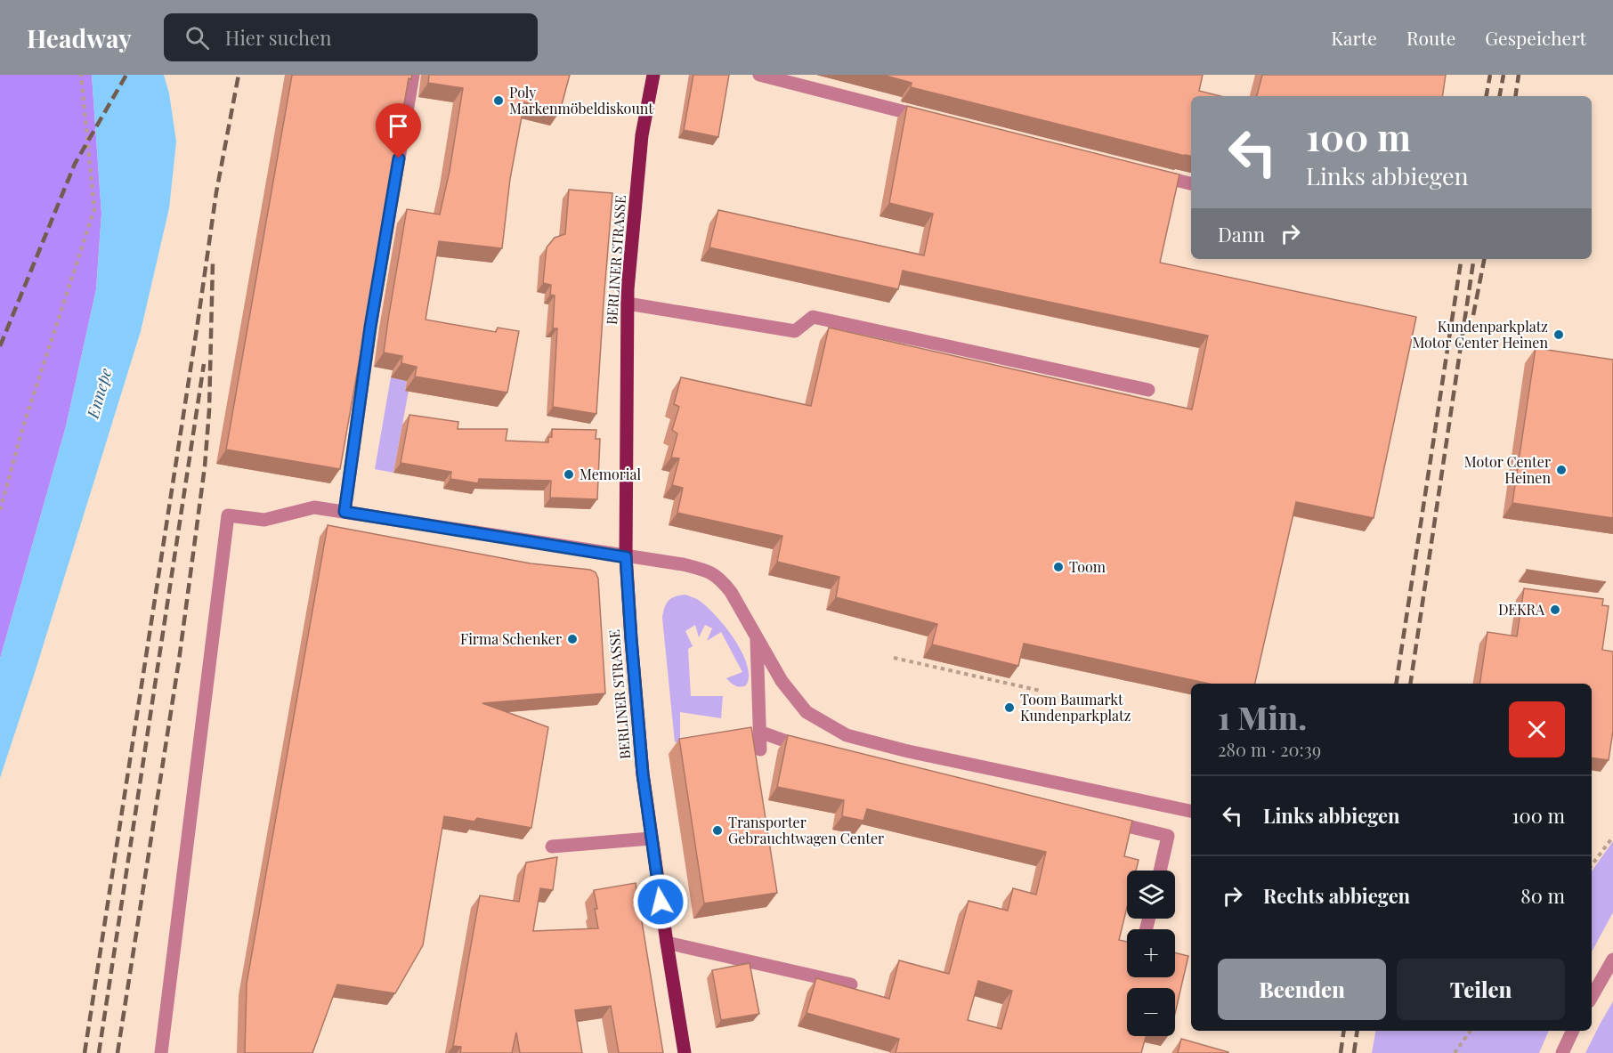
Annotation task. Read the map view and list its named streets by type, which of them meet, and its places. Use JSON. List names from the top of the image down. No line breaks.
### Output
{"streets":{"main road":["BERLINER STRASSE"]},"water":["Ennepe"],"places":["Poly Markenmöbeldiskount","Kundenparkplatz Motor Center Heinen","Motor Center Heinen","Memorial","Toom","DEKRA","Firma Schenker","Toom Baumarkt Kundenparkplatz","Transporter Gebrauchtwagen Center"],"page":{"header":"Headway","search":"Hier suchen","nav":["Karte","Route","Gespeichert"],"turn":["100 m","Links abbiegen"],"then":"Dann","heading":["1 Min.","280 m · 20:39"],"list":[{"name":"Links abbiegen","value":"100 m"},{"name":"Rechts abbiegen","value":"80 m"}],"map_buttons":["+","−"],"buttons":["Beenden","Teilen"]}}
